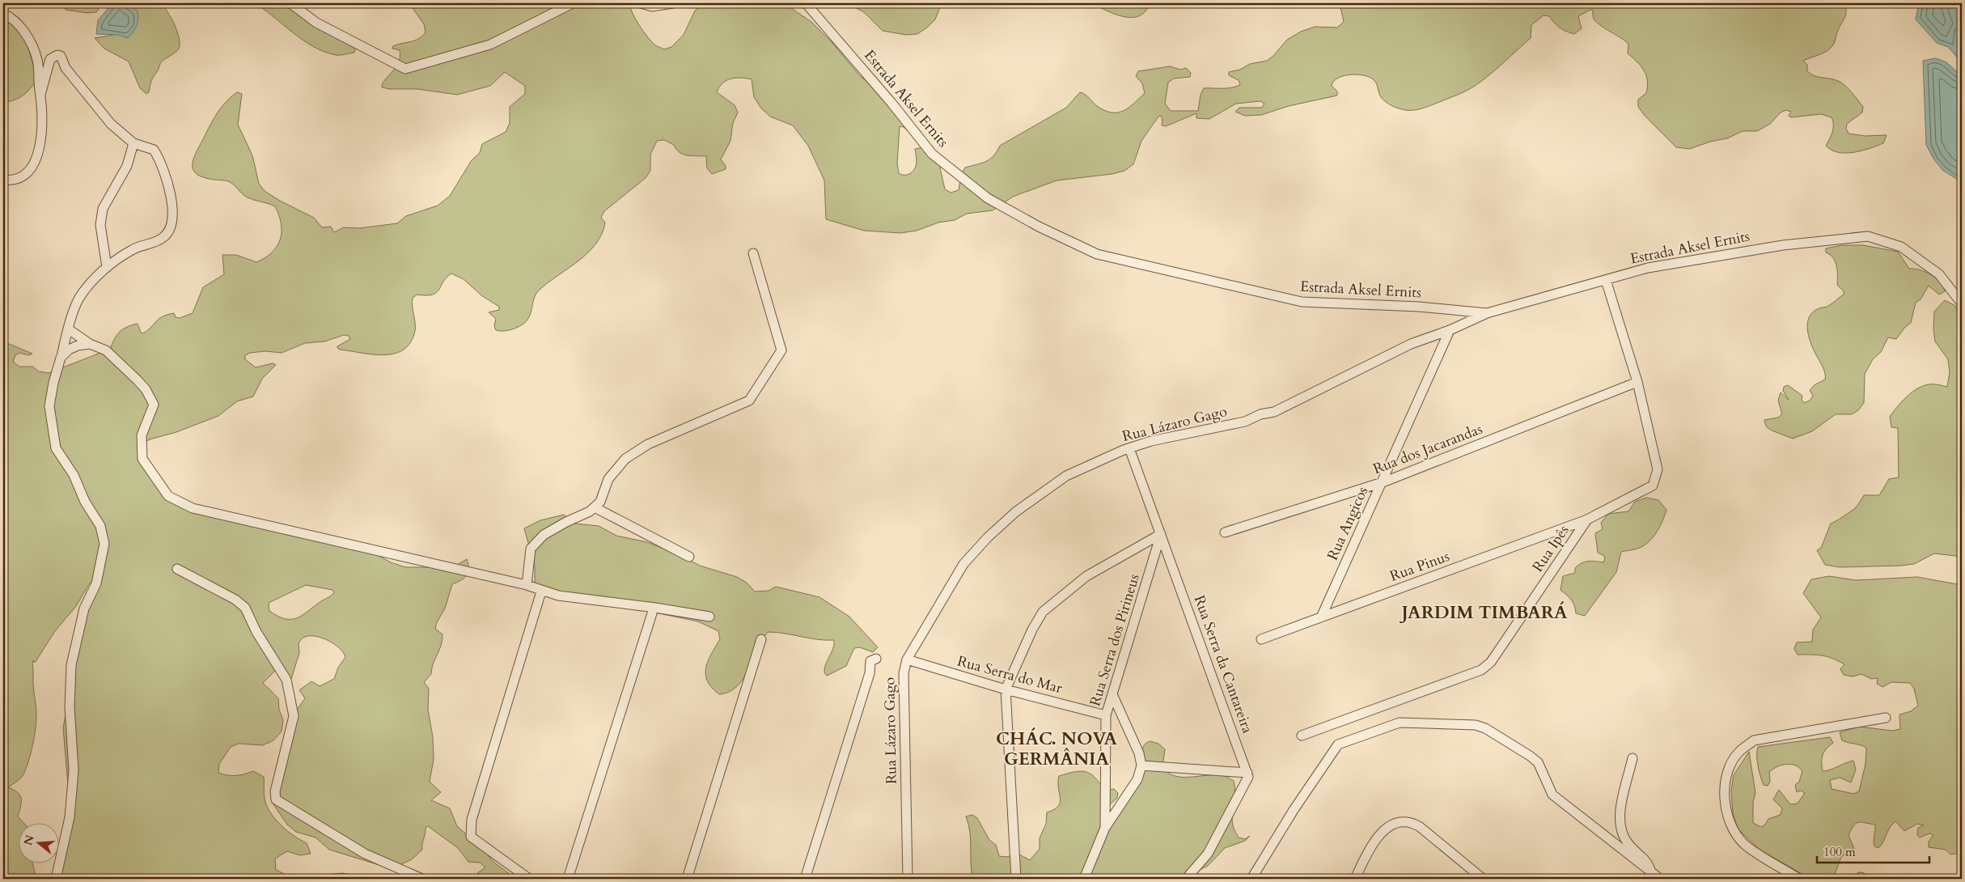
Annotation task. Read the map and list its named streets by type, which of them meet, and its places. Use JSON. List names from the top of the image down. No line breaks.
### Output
{"streets":{"street":["Estrada Aksel Ernits","Rua Lázaro Gago","Rua dos Jacarandas","Rua Angicos","Rua Ipês","Rua Pinus","Rua Serra dos Pirineus","Rua Serra da Cantareira","Rua Serra do Mar"]},"crossings":[["Estrada Aksel Ernits","Rua Ipês"],["Rua Lázaro Gago","Rua Angicos"],["Rua Lázaro Gago","Rua Serra da Cantareira"],["Rua Lázaro Gago","Rua Serra do Mar"],["Rua dos Jacarandas","Rua Angicos"],["Rua dos Jacarandas","Rua Ipês"],["Rua Angicos","Rua Pinus"],["Rua Ipês","Rua Pinus"],["Rua Serra dos Pirineus","Rua Serra da Cantareira"],["Rua Serra dos Pirineus","Rua Serra do Mar"]],"districts":["JARDIM TIMBARÁ","CHÁC. NOVA GERMÂNIA"],"scale_bar":"100 m","north":"left"}
